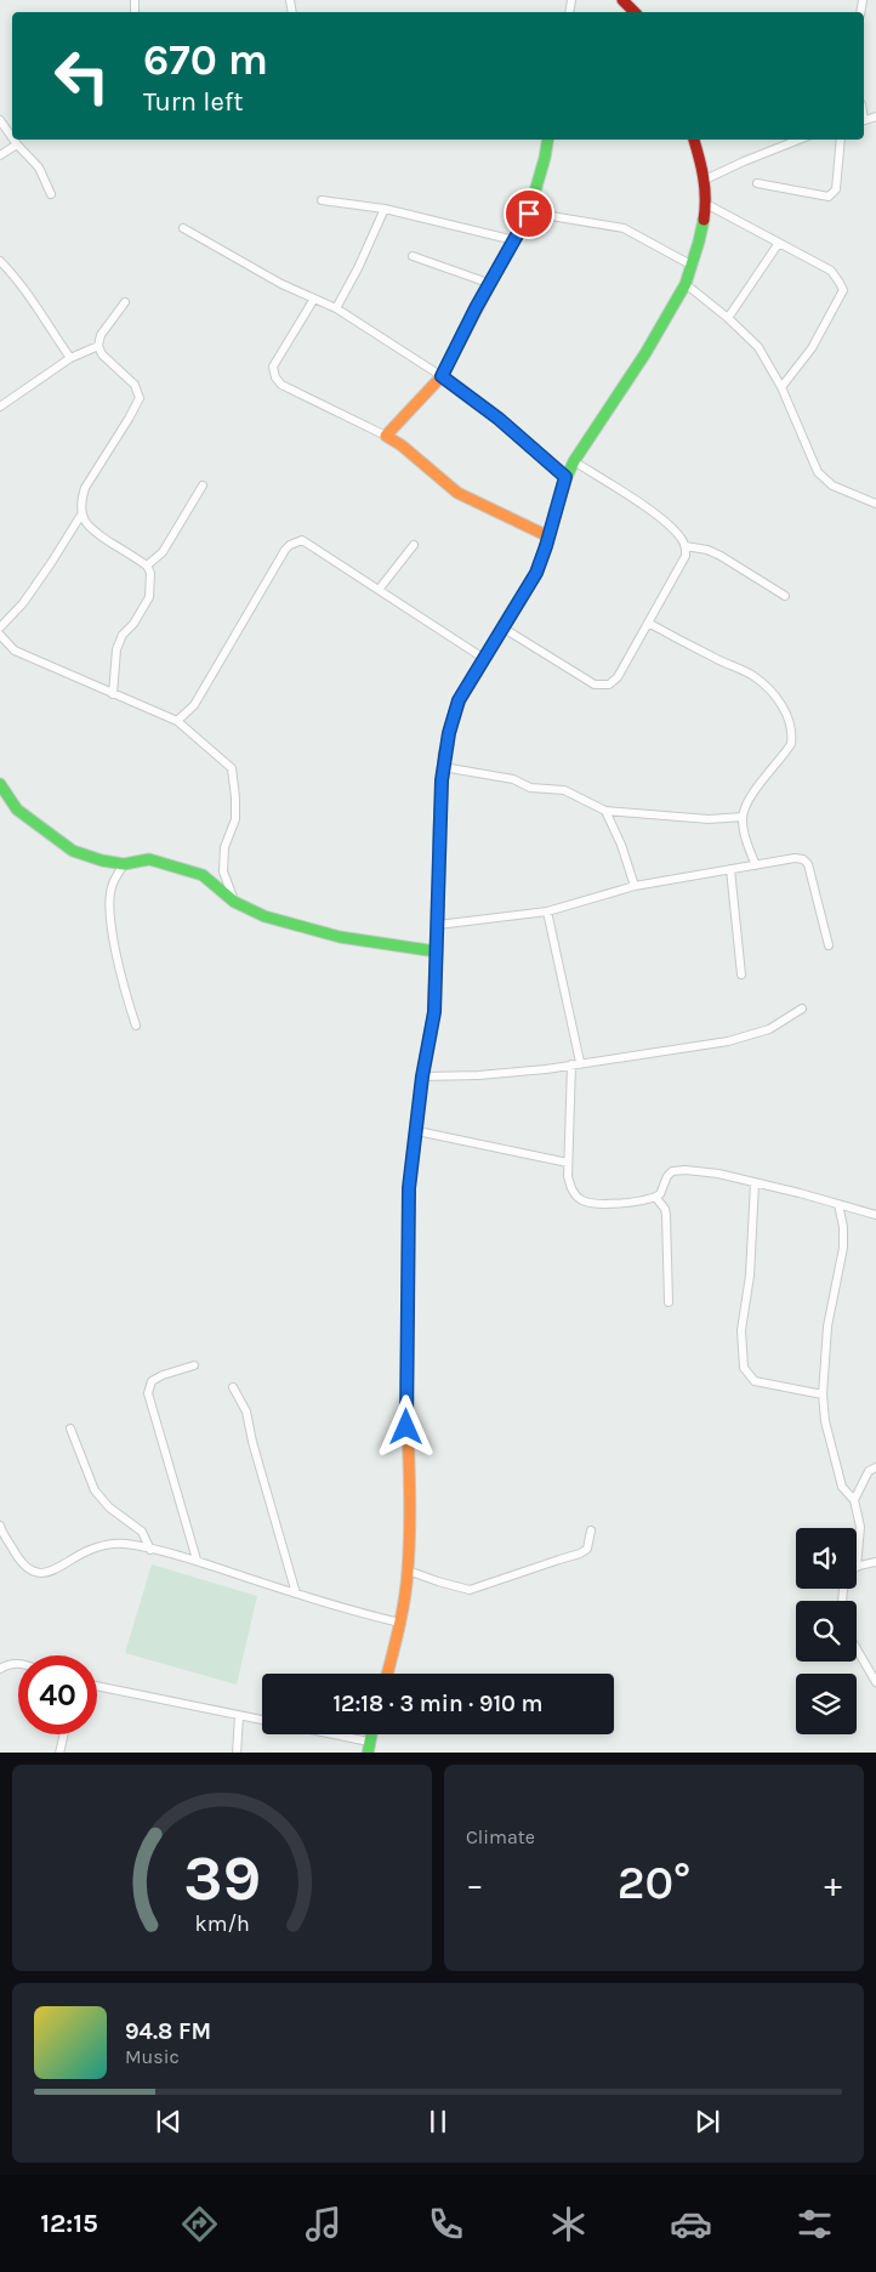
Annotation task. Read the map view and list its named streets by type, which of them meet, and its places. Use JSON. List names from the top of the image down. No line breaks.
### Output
{"page":{"turn":["670 m","Turn left"],"limit":"40","trip":"12:18 · 3 min · 910 m","tile":"Climate","heat":["−","20°","+"],"song":["94.8 FM","Music"],"tabs":"12:15","gauge":["39","km/h"]}}
